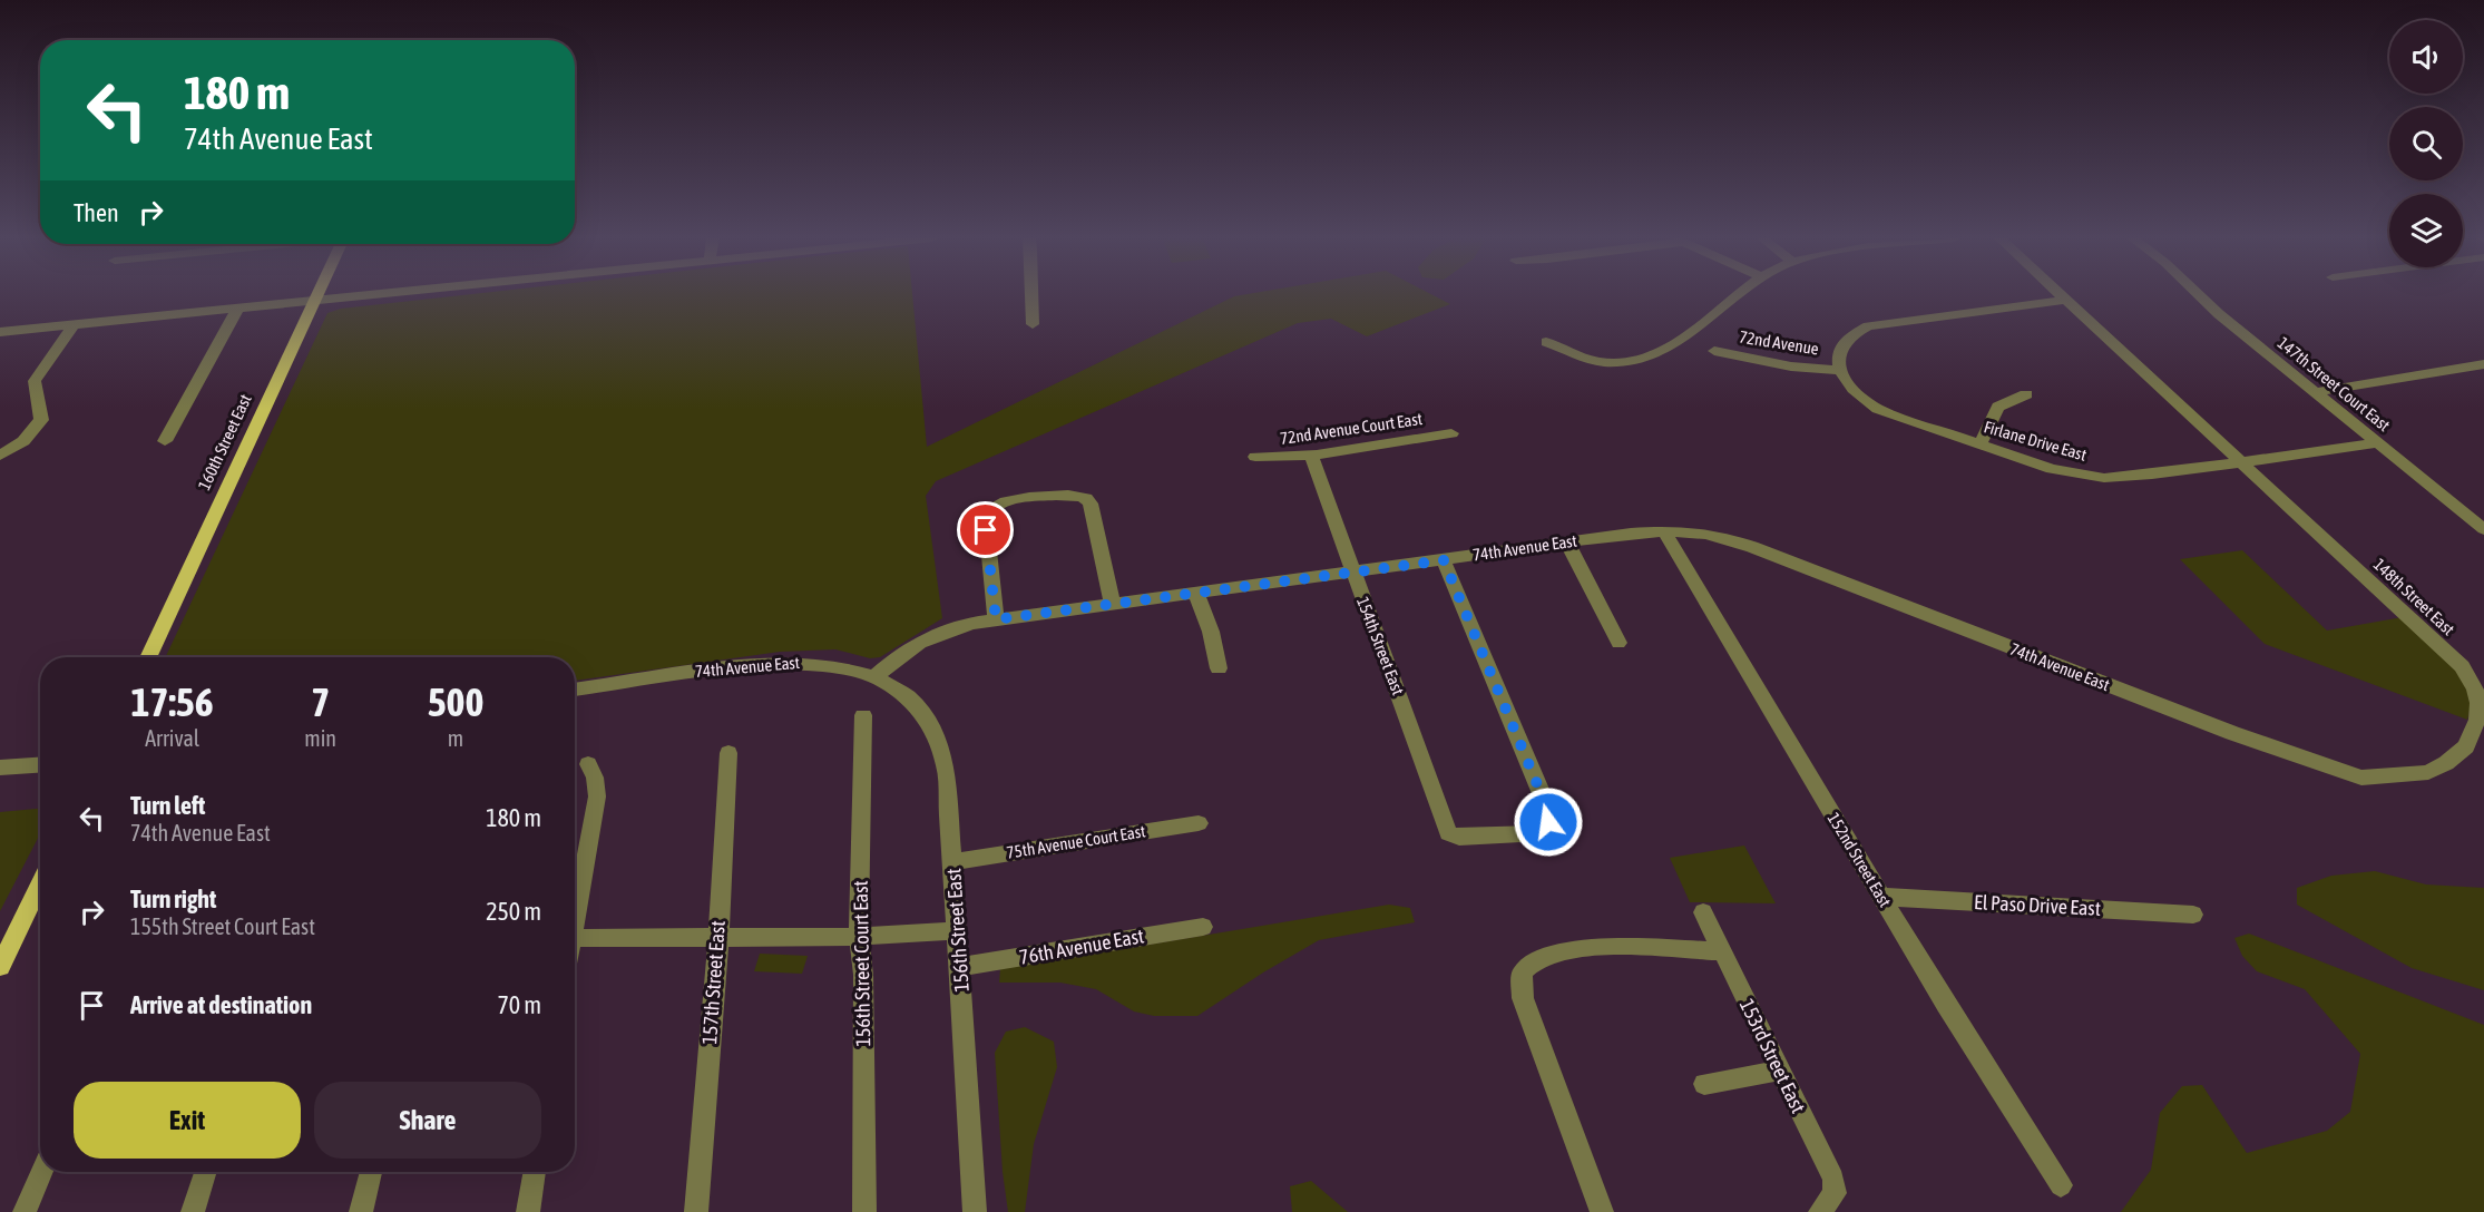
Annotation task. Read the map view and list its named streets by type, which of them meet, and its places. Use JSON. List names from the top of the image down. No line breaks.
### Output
{"streets":{"main road":["160th Street East"],"street":["72nd Avenue","147th Street Court East","72nd Avenue Court East","Firlane Drive East","74th Avenue East","148th Street East","154th Street East","75th Avenue Court East","152nd Street East","El Paso Drive East","156th Street East","76th Avenue East","156th Street Court East","157th Street East","153rd Street East"]},"crossings":[["72nd Avenue","Firlane Drive East"],["147th Street Court East","Firlane Drive East"],["72nd Avenue Court East","154th Street East"],["Firlane Drive East","148th Street East"],["74th Avenue East","148th Street East"],["74th Avenue East","154th Street East"],["74th Avenue East","152nd Street East"],["74th Avenue East","156th Street East"],["75th Avenue Court East","156th Street East"],["152nd Street East","El Paso Drive East"],["156th Street East","76th Avenue East"]],"page":{"turn":["180 m","74th Avenue East"],"then":"Then","eta":["17:56","Arrival","7","min","500","m"],"list":[{"name":"Turn left","note":"74th Avenue East","value":"180 m"},{"name":"Turn right","note":"155th Street Court East","value":"250 m"},{"name":"Arrive at destination","value":"70 m"}],"buttons":["Exit","Share"]}}
